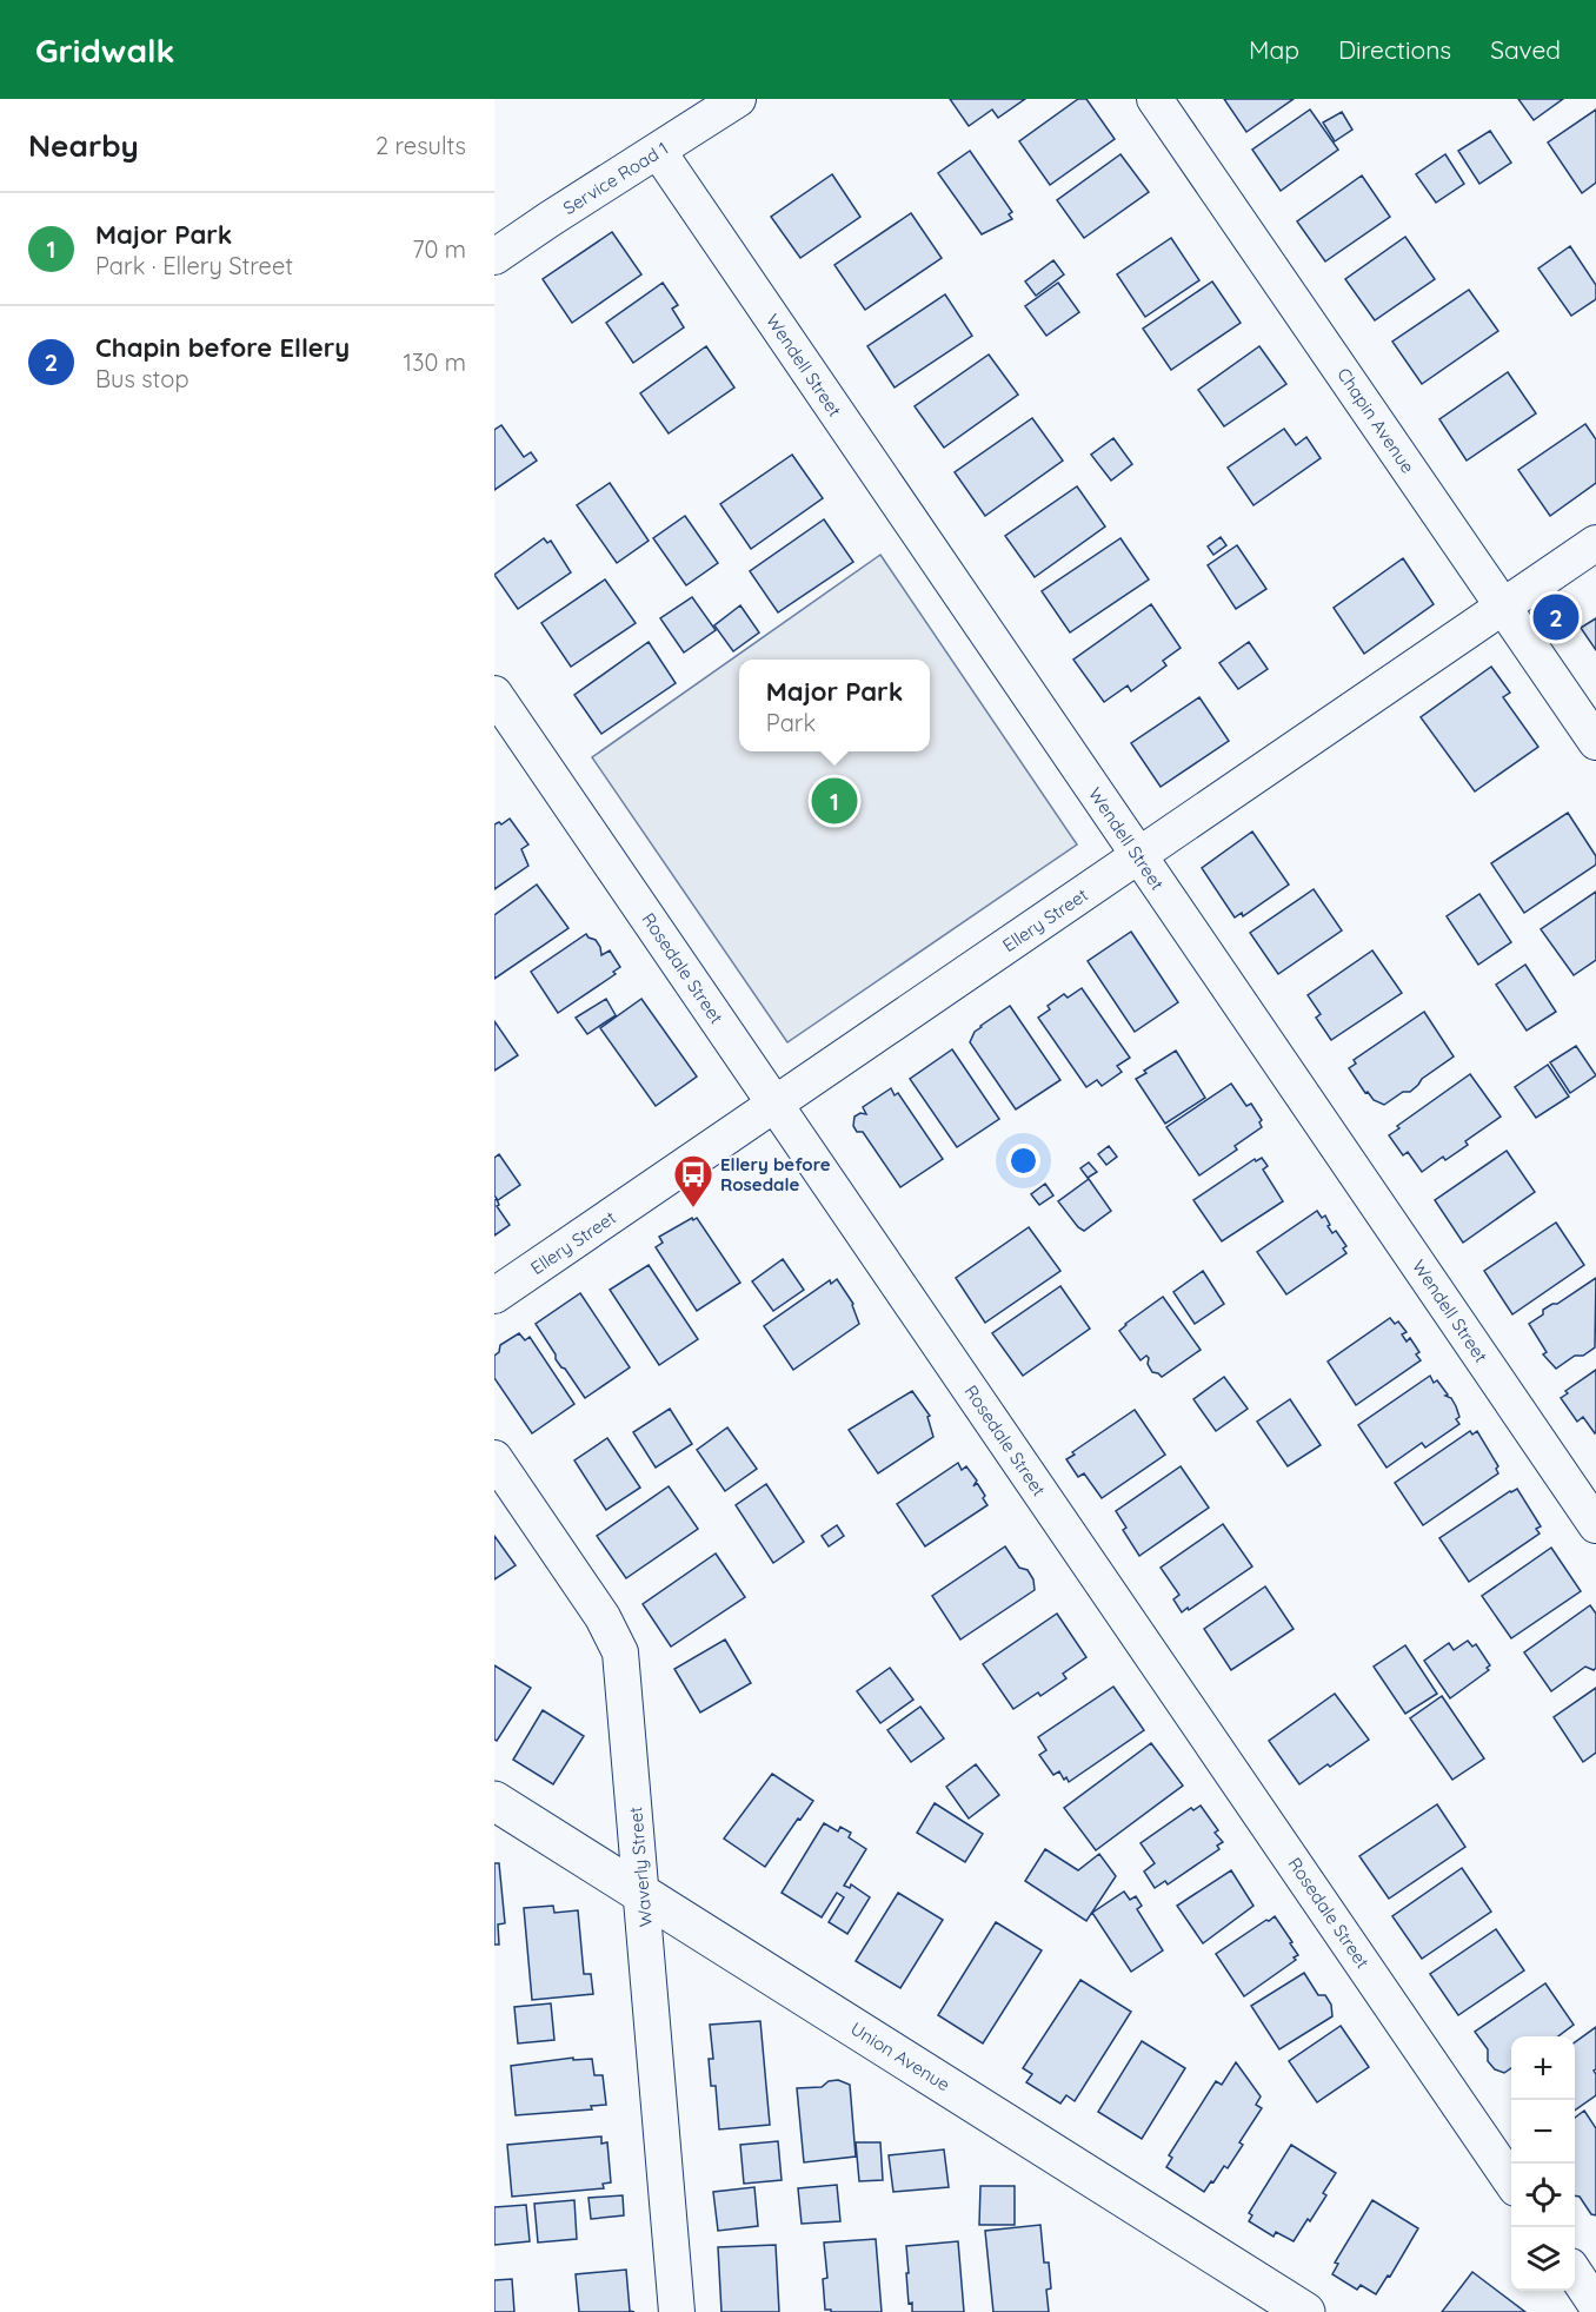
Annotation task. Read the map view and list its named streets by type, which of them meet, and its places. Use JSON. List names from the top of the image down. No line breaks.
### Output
{"streets":{"main road":["Union Avenue"],"street":["Service Road 1","Wendell Street","Chapin Avenue","Ellery Street","Rosedale Street","Waverly Street"]},"crossings":[["Service Road 1","Wendell Street"],["Wendell Street","Ellery Street"],["Chapin Avenue","Ellery Street"],["Ellery Street","Rosedale Street"],["Waverly Street","Union Avenue"]],"places":{"bus stop":["Ellery before Rosedale"]},"page":{"header":"Gridwalk","nav":["Map","Directions","Saved"],"heading":["Nearby","2 results"],"list":[{"mark":"1","name":"Major Park","note":"Park · Ellery Street","value":"70 m"},{"mark":"2","name":"Chapin before Ellery","note":"Bus stop","value":"130 m"}],"pins":["2","1"],"popup":["Major Park","Park"],"map_buttons":["+","−"]}}
